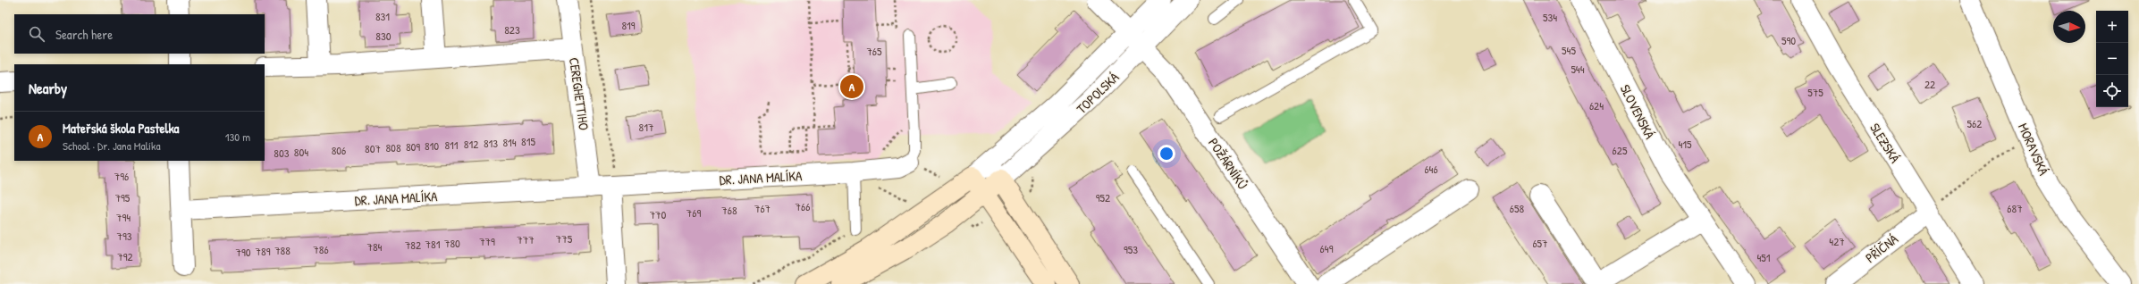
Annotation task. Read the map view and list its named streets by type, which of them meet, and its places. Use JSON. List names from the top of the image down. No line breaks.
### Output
{"streets":{"street":["TOPOLSKÁ","CEREGHETTIHO","SLOVENSKÁ","SLEZSKÁ","MORAVSKÁ","POŽÁRNÍKŮ","DR. JANA MALÍKA","PŘÍČNÁ"]},"crossings":[["TOPOLSKÁ","POŽÁRNÍKŮ"],["CEREGHETTIHO","DR. JANA MALÍKA"],["SLEZSKÁ","PŘÍČNÁ"]],"house_numbers":["831","534","819","823","830","590","545","765","544","22","575","624","562","817","815","814","813","812","415","811","810","809","808","807","806","625","804","803","646","796","795","952","766","767","658","687","768","769","770","794","793","775","777","779","427","780","657","781","782","784","649","786","953","788","789","790","792","451"],"north":"right","page":{"map_buttons":["+","−"],"search":"Search here","heading":"Nearby","pins":"A","list":[{"mark":"A","name":"Mateřská škola Pastelka","note":"School · Dr. Jana Malíka","value":"130 m"}]}}
